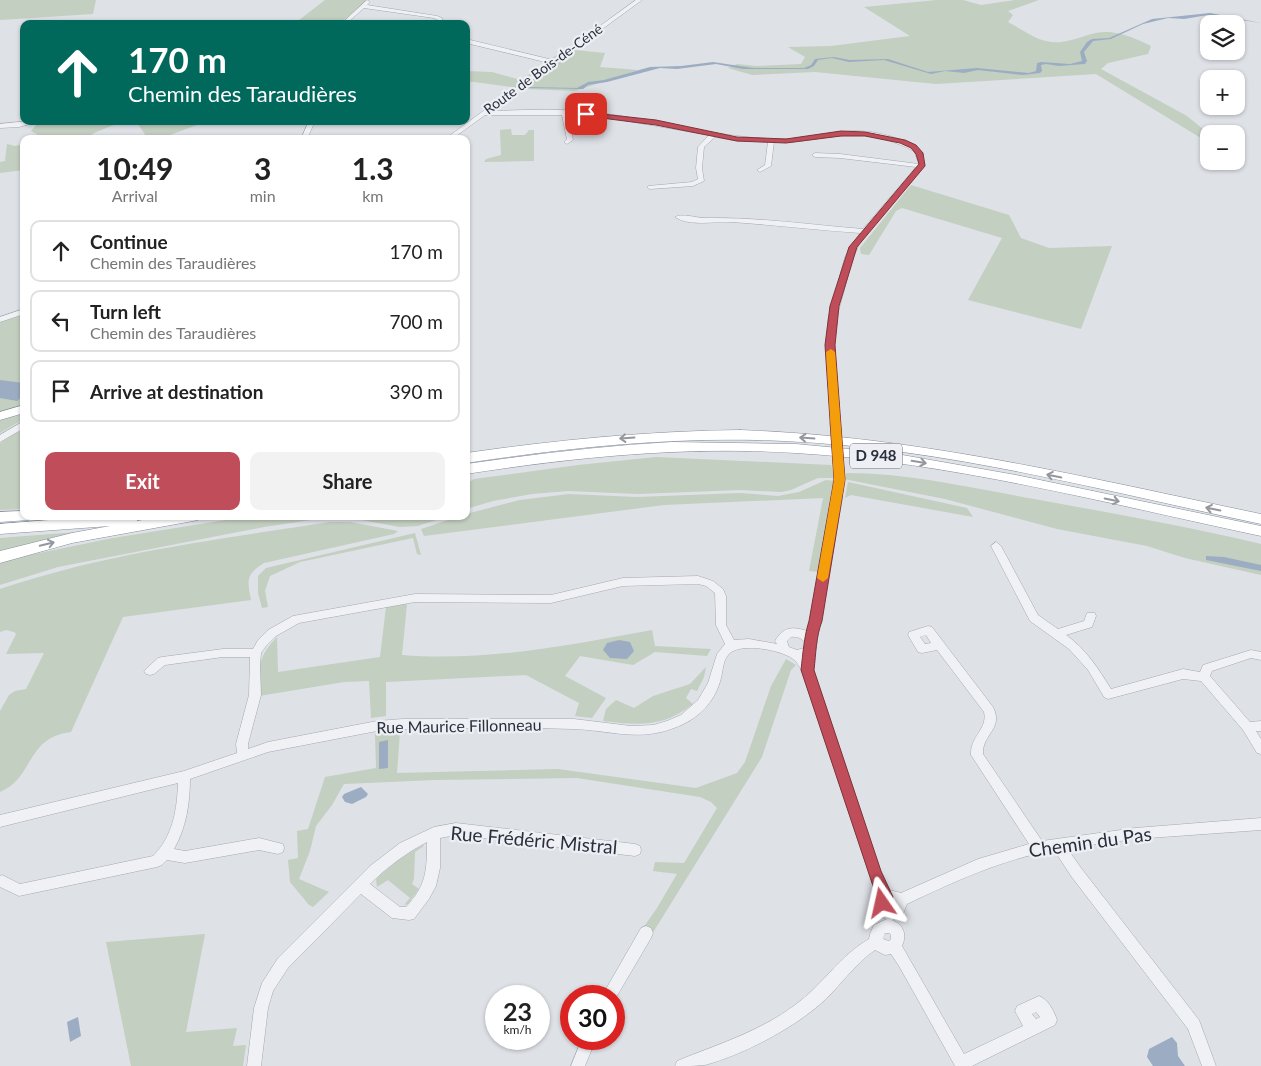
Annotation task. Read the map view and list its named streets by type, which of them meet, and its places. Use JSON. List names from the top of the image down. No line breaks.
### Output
{"streets":{"highway":["D 948"],"street":["Route de Bois-de-Céné","Rue Maurice Fillonneau","Rue Frédéric Mistral","Chemin du Pas"]},"page":{"map_buttons":["+","−"],"turn":["170 m","Chemin des Taraudières"],"eta":["10:49","Arrival","3","min","1.3","km"],"list":[{"name":"Continue","note":"Chemin des Taraudières","value":"170 m"},{"name":"Turn left","note":"Chemin des Taraudières","value":"700 m"},{"name":"Arrive at destination","value":"390 m"}],"buttons":["Exit","Share"],"speed":"23 km/h","limit":"30"}}
